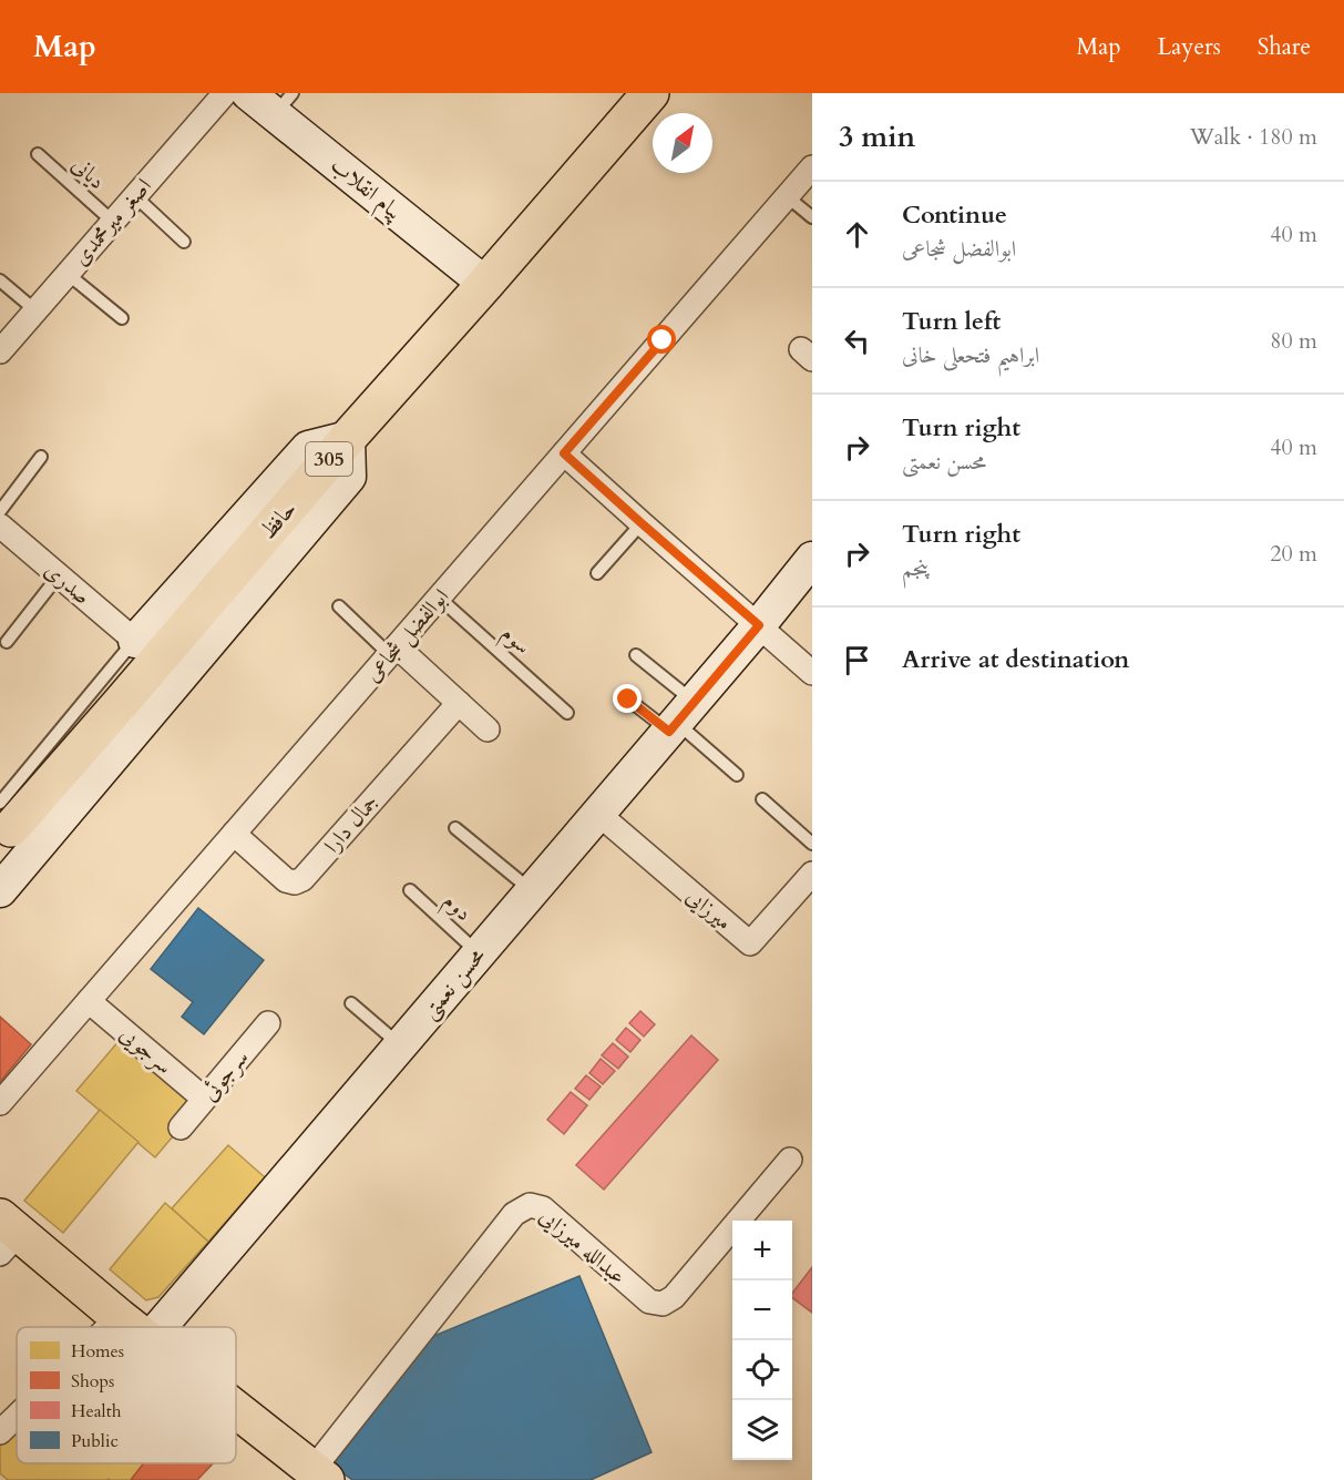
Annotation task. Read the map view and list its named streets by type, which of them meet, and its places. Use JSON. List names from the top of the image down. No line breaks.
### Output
{"streets":{"main road":["305","حافظ"],"street":["پیام انقلاب","اصغر میرمحمدی","صدری","ابوالفضل شجاعی","جمال دارا","میرزایی","محسن نعمتی","سرجویی","سرجوئی","عبدالله میرزایی"],"lane":["دیانی","سوم","دوم"]},"crossings":[["دیانی","اصغر میرمحمدی"],["پیام انقلاب","حافظ"],["305","حافظ"],["ابوالفضل شجاعی","سوم"],["ابوالفضل شجاعی","جمال دارا"],["ابوالفضل شجاعی","سرجویی"],["دوم","محسن نعمتی"],["میرزایی","محسن نعمتی"],["سرجویی","سرجوئی"]],"legend":["Homes","Shops","Health","Public"],"north":"top right","page":{"header":"Map","nav":["Map","Layers","Share"],"heading":["3 min","Walk · 180 m"],"list":[["Continue","ابوالفضل شجاعی","40 m"],["Turn left","ابراهیم فتحعلی خانی","80 m"],["Turn right","محسن نعمتی","40 m"],["Turn right","پنجم","20 m"],"Arrive at destination"],"map_buttons":["+","−"]}}
